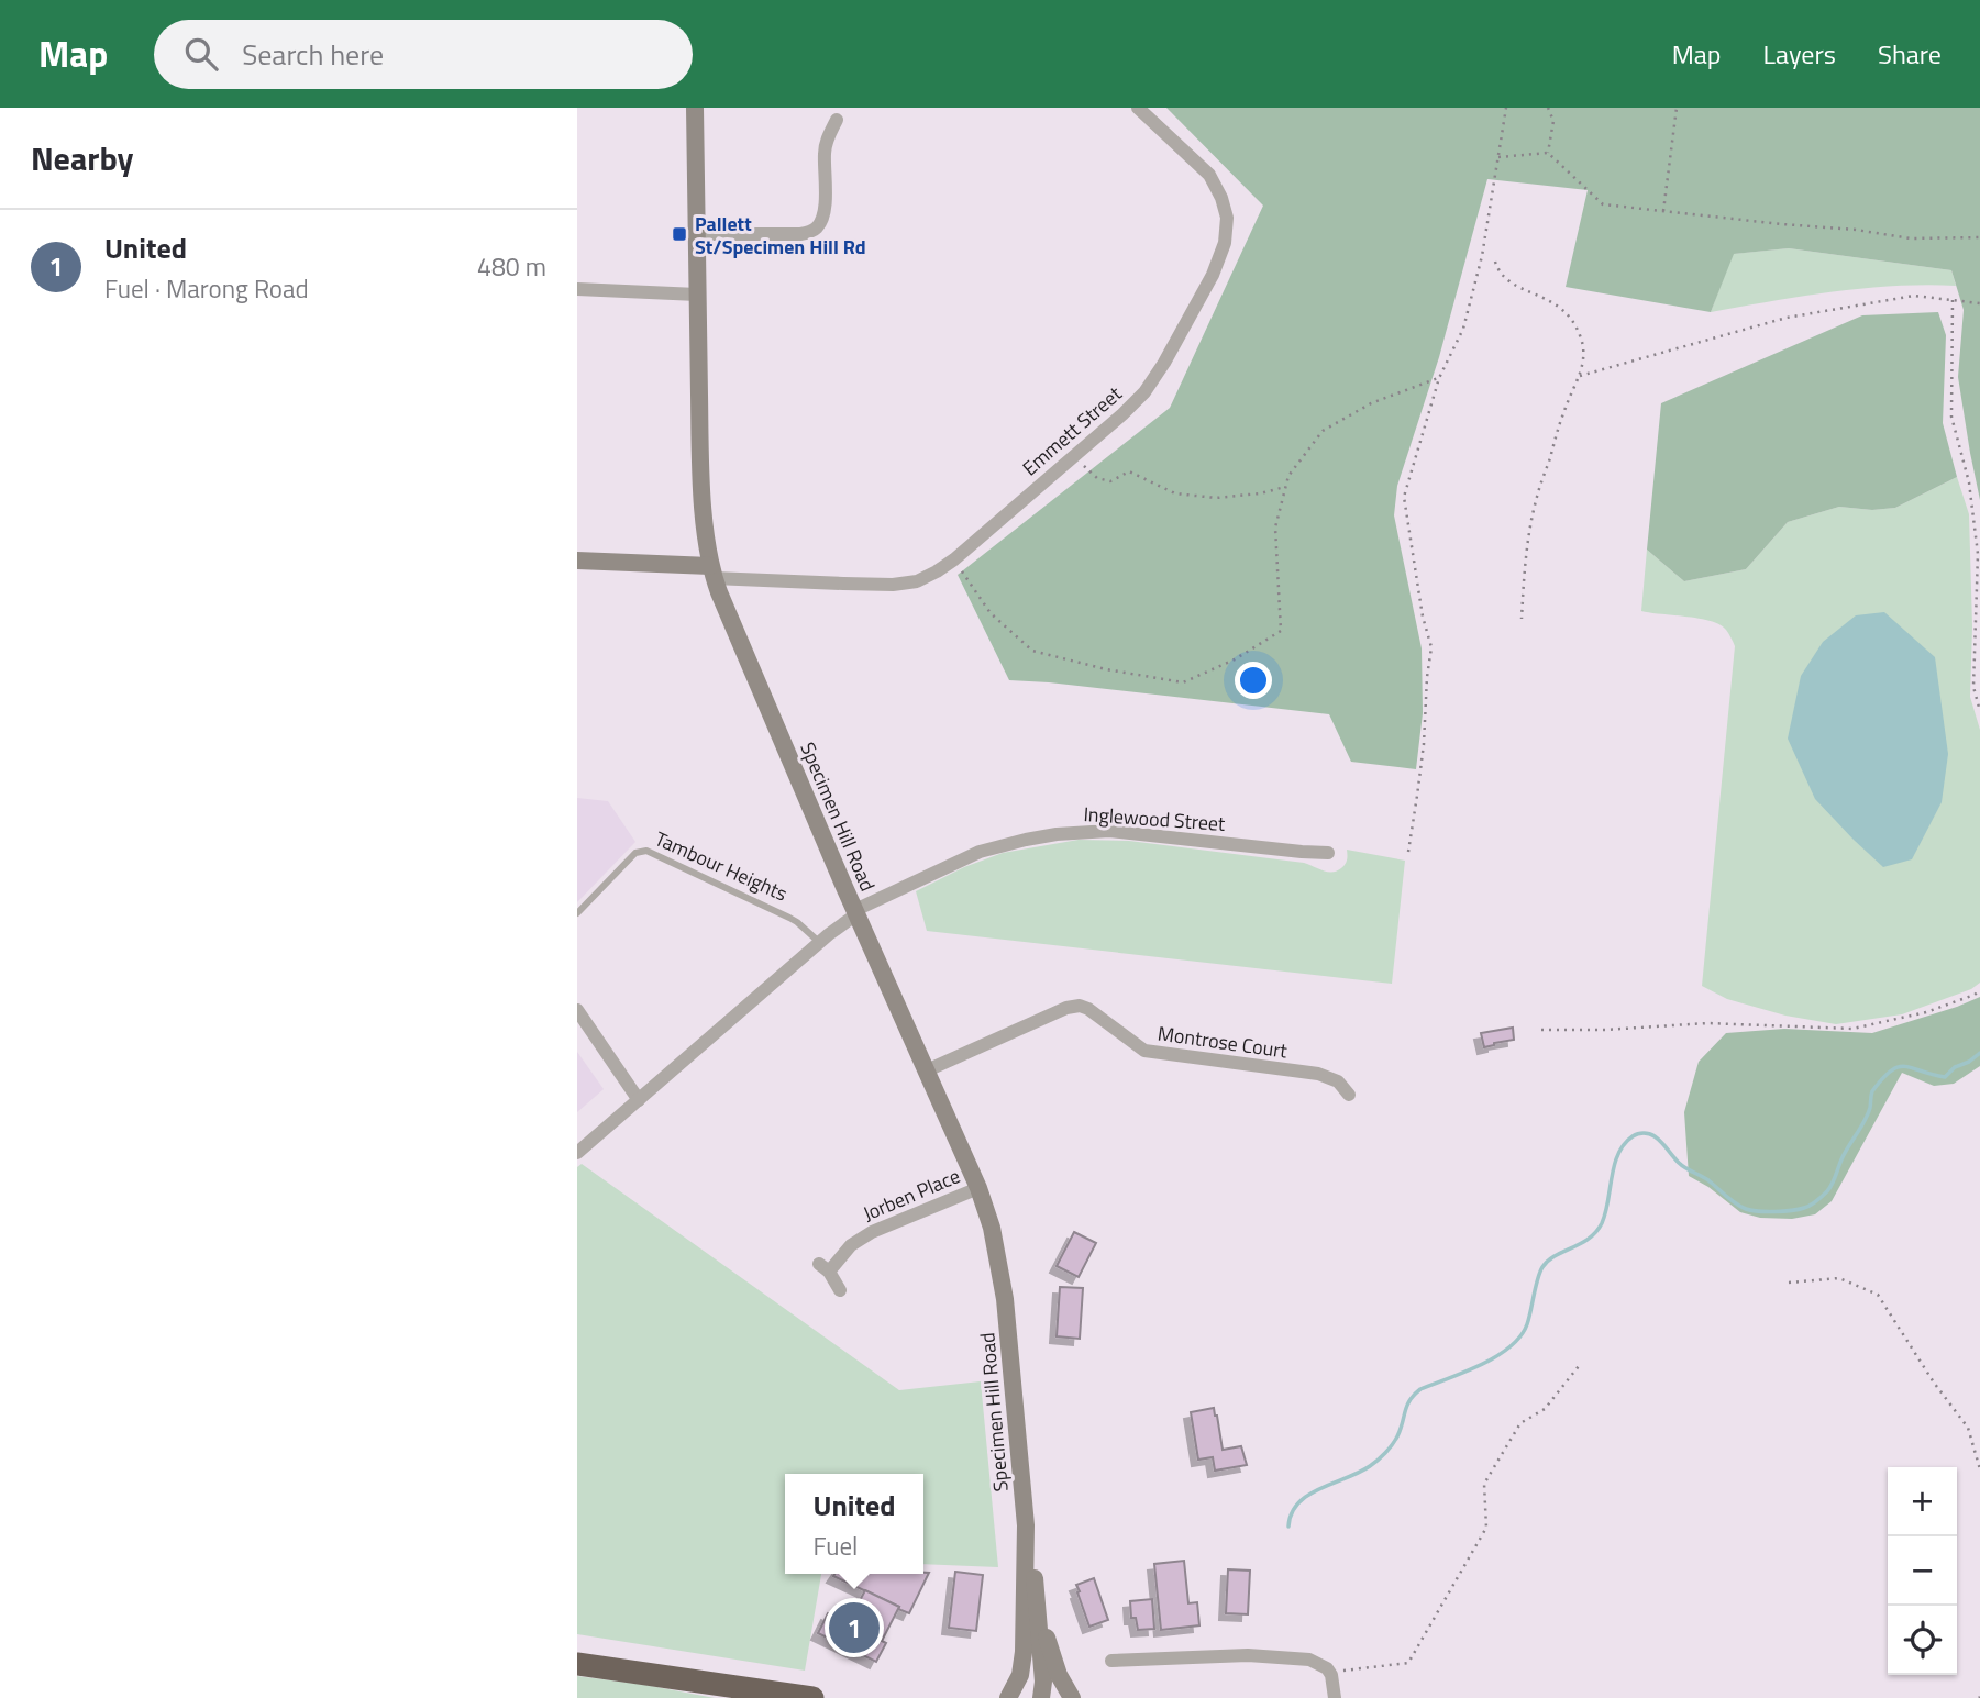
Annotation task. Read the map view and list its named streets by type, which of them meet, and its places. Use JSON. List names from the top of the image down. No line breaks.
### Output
{"streets":{"main road":["Specimen Hill Road"],"street":["Emmett Street","Inglewood Street","Montrose Court","Jorben Place"],"lane":["Tambour Heights"]},"crossings":[["Emmett Street","Specimen Hill Road"],["Specimen Hill Road","Inglewood Street"],["Specimen Hill Road","Montrose Court"],["Specimen Hill Road","Jorben Place"],["Inglewood Street","Tambour Heights"]],"places":{"transit":["Pallett St/Specimen Hill Rd"]},"page":{"header":"Map","search":"Search here","nav":["Map","Layers","Share"],"heading":"Nearby","list":[{"mark":"1","name":"United","note":"Fuel · Marong Road","value":"480 m"}],"map_buttons":["+","−"],"popup":["United","Fuel"],"pins":"1"}}
